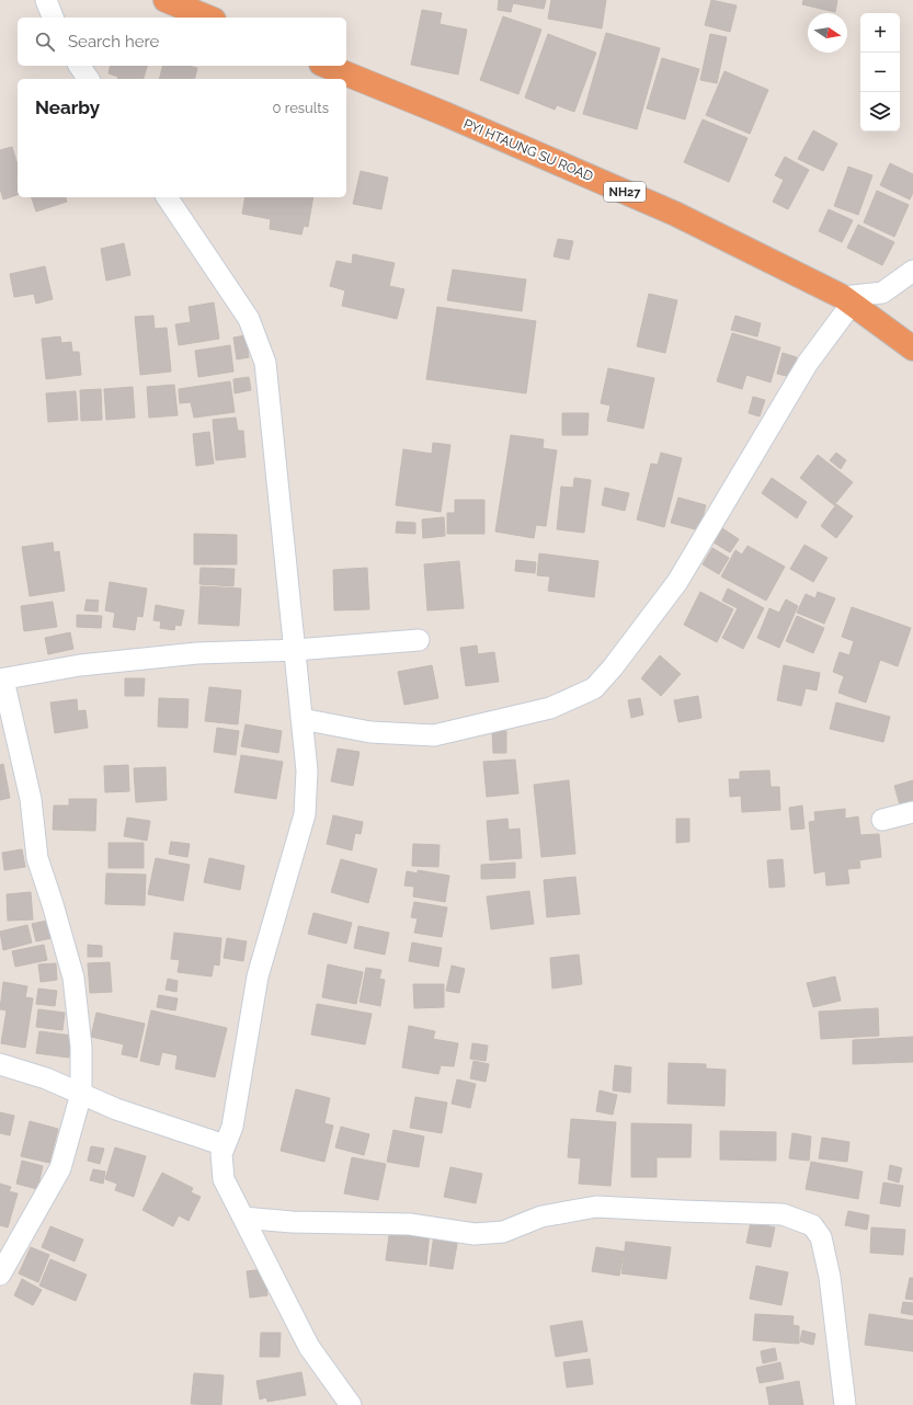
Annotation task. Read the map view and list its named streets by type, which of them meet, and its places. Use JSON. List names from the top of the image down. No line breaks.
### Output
{"streets":{"highway":["PYI HTAUNG SU ROAD","NH27"]},"north":"right","page":{"map_buttons":["+","−"],"search":"Search here","heading":["Nearby","0 results"]}}
